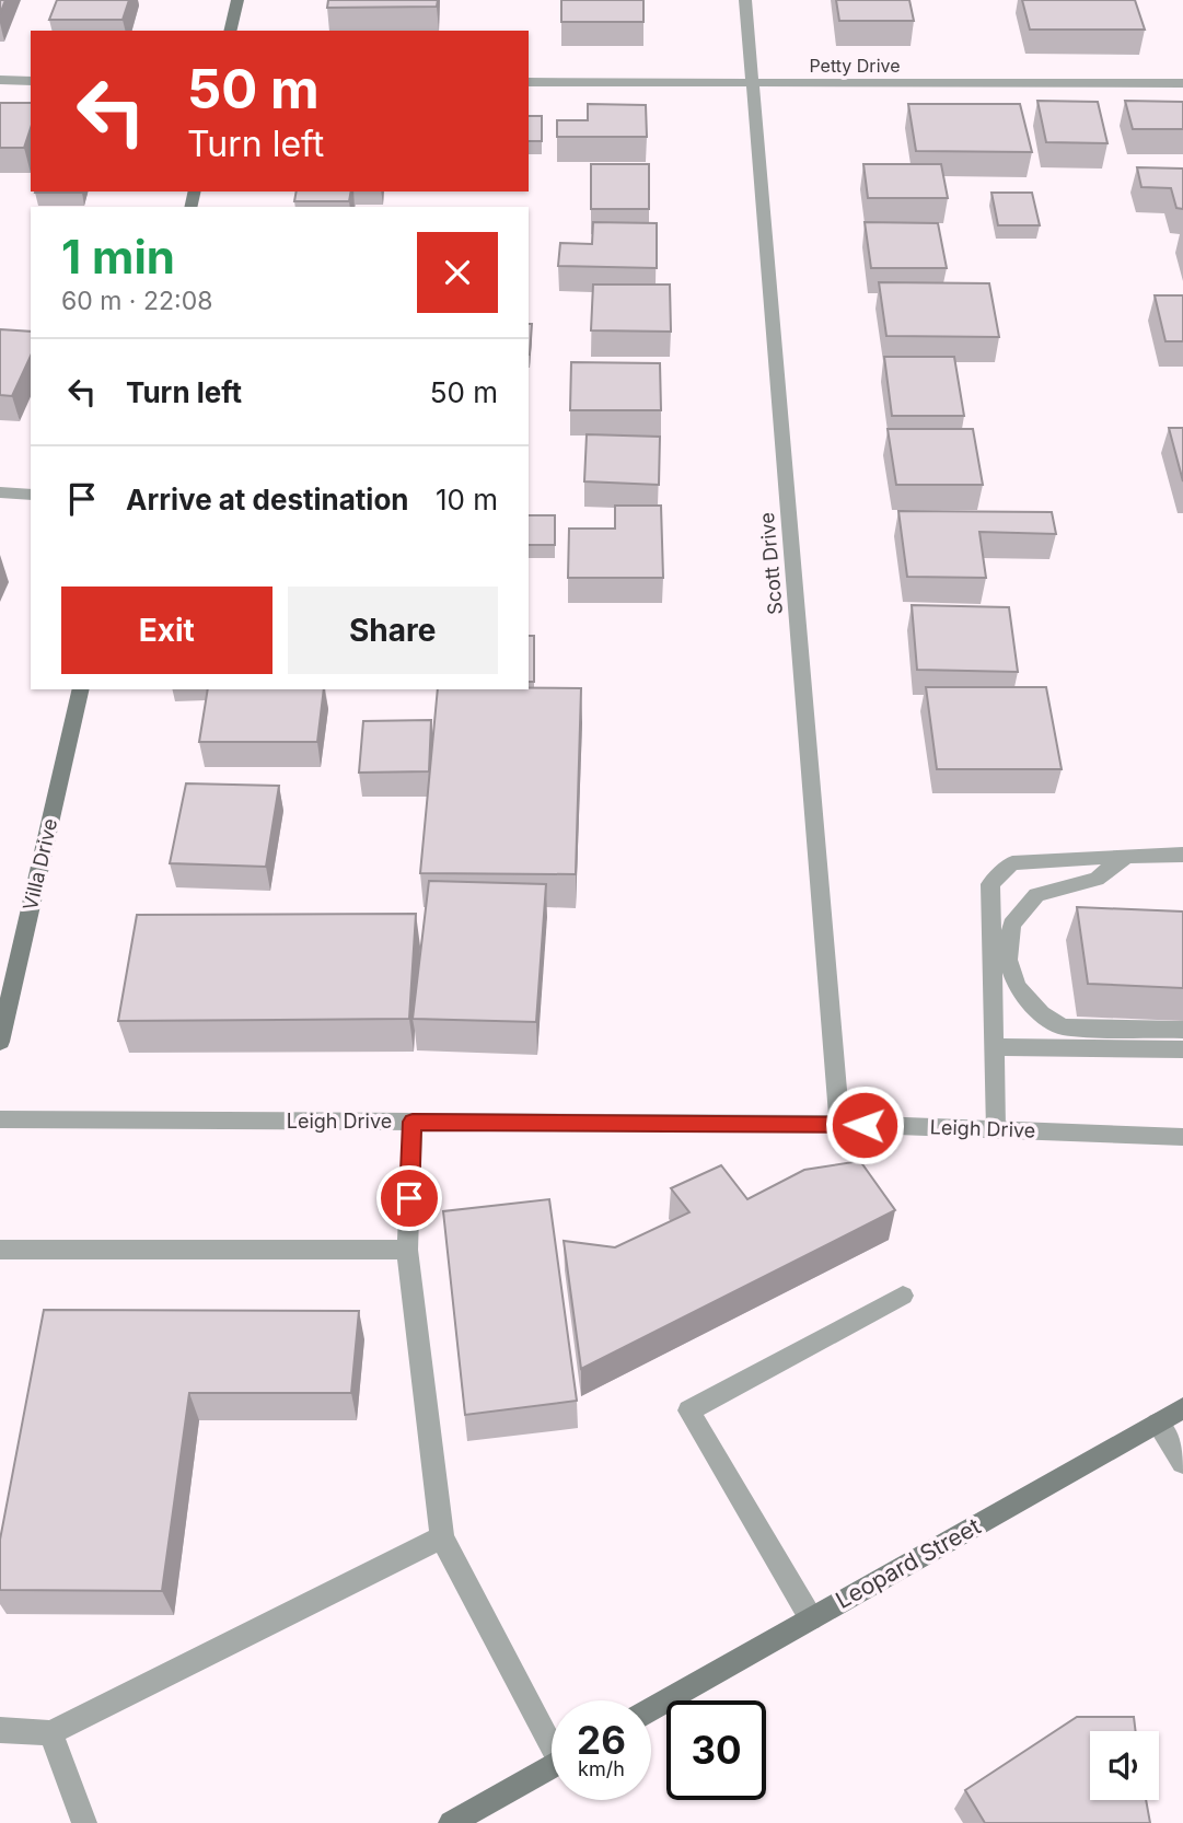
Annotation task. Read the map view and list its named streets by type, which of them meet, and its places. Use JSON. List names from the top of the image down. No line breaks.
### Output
{"streets":{"main road":["Villa Drive","Leopard Street"],"street":["Petty Drive","Scott Drive","Leigh Drive"]},"crossings":[["Petty Drive","Scott Drive"],["Scott Drive","Leigh Drive"]],"page":{"turn":["50 m","Turn left"],"heading":["1 min","60 m · 22:08"],"list":[{"name":"Turn left","value":"50 m"},{"name":"Arrive at destination","value":"10 m"}],"buttons":["Exit","Share"],"speed":"26 km/h","limit":"30"}}
